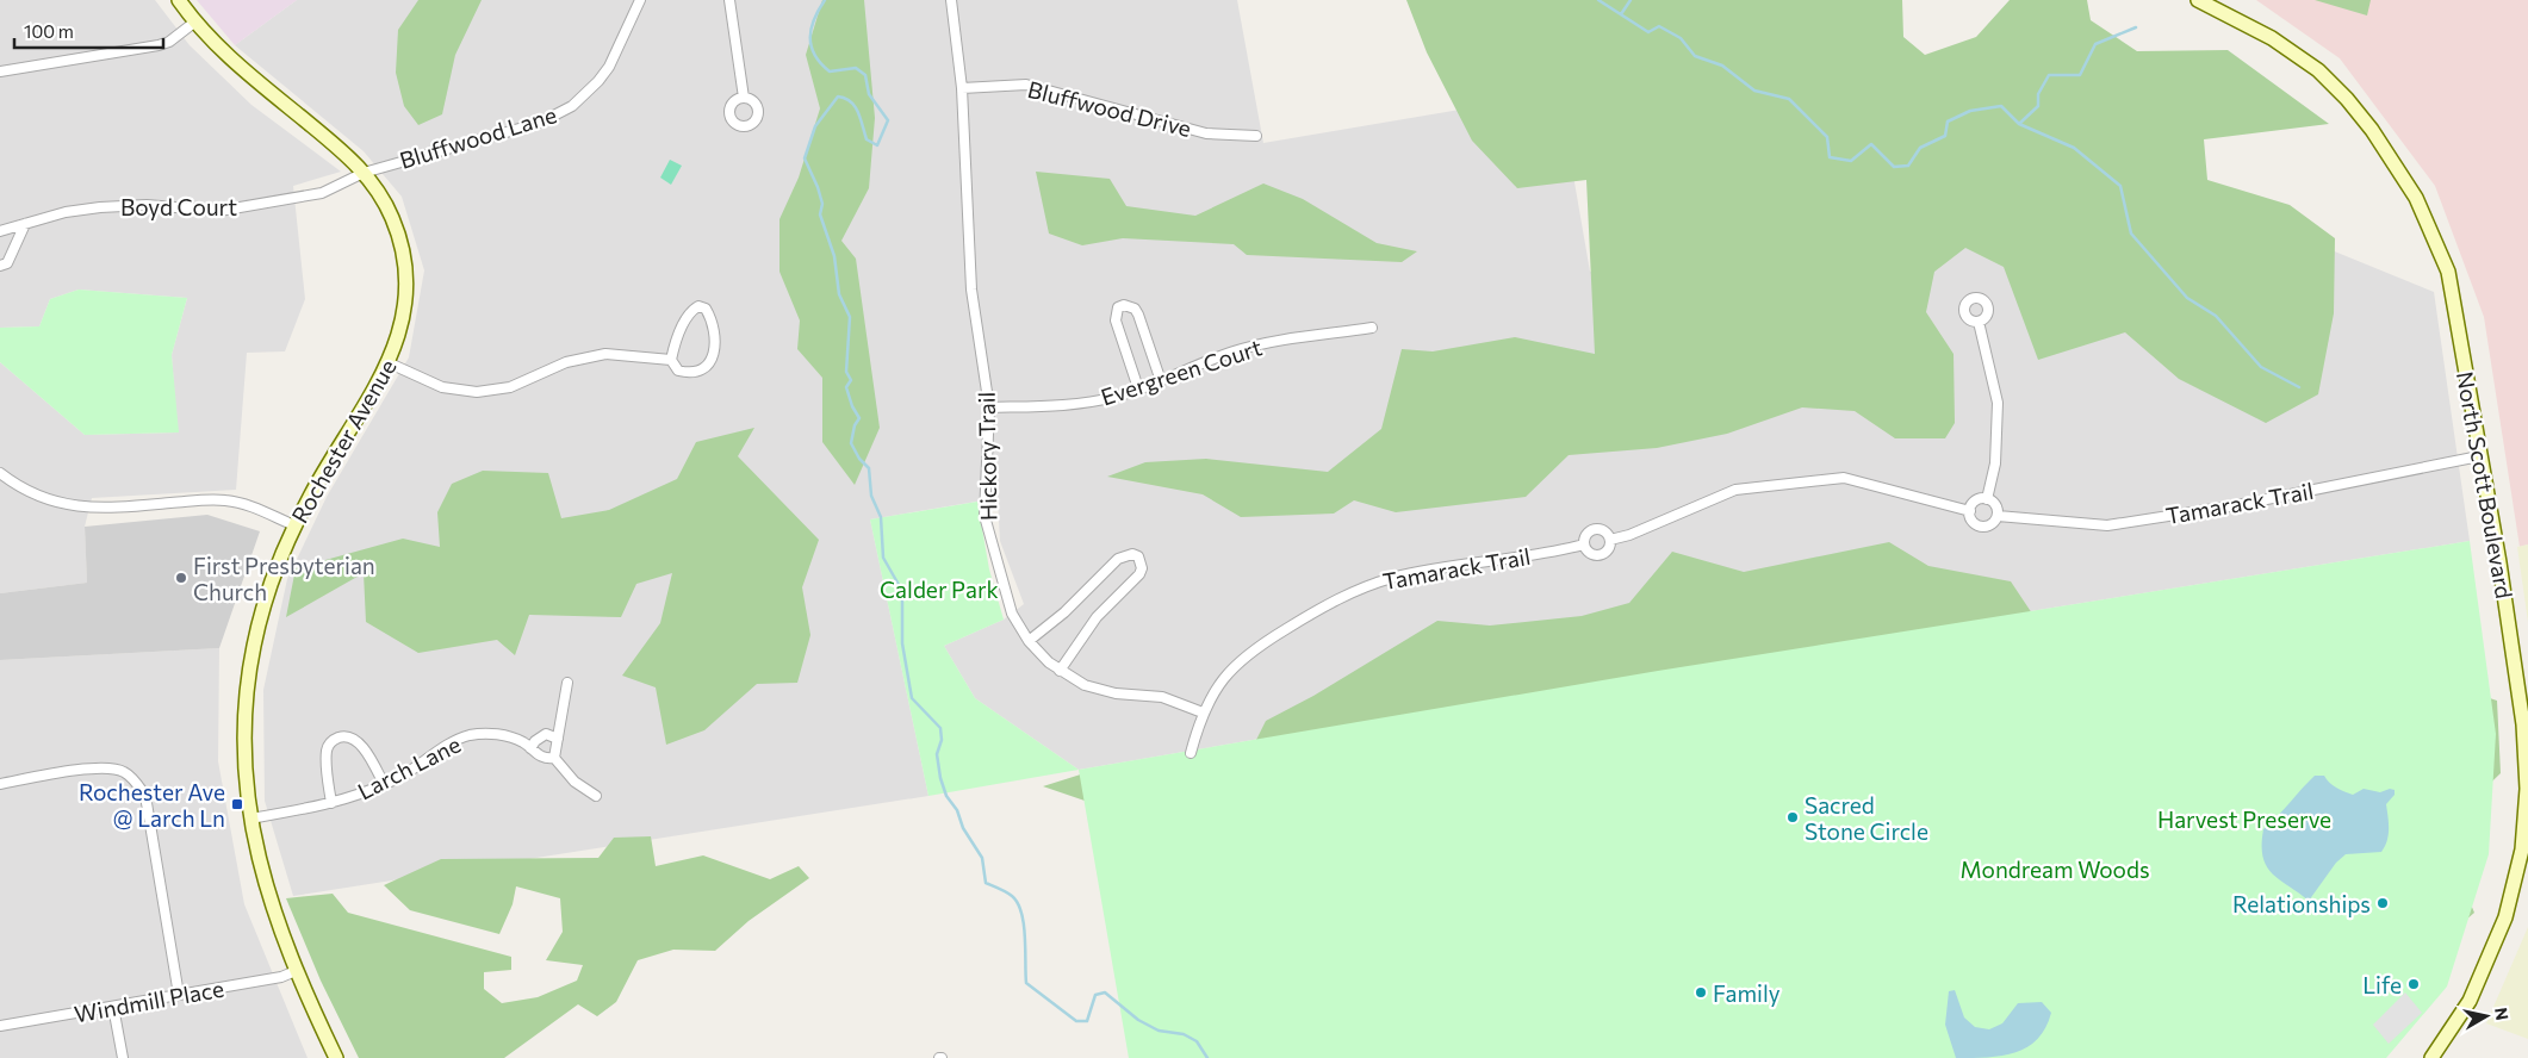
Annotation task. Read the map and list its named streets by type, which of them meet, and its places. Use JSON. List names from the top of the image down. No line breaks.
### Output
{"streets":{"main road":["Rochester Avenue","North Scott Boulevard"],"street":["Bluffwood Drive","Bluffwood Lane","Boyd Court","Evergreen Court","Hickory Trail","Tamarack Trail","Larch Lane","Windmill Place"]},"crossings":[["Bluffwood Drive","Hickory Trail"],["Bluffwood Lane","Boyd Court"],["Bluffwood Lane","Rochester Avenue"],["Boyd Court","Rochester Avenue"],["Evergreen Court","Hickory Trail"],["Rochester Avenue","Larch Lane"],["Rochester Avenue","Windmill Place"],["Hickory Trail","Tamarack Trail"],["North Scott Boulevard","Tamarack Trail"]],"parks":["Calder Park","Harvest Preserve","Mondream Woods"],"places":{"other":["First Presbyterian Church","Sacred Stone Circle","Relationships","Life","Family"],"transit":["Rochester Ave @ Larch Ln"]},"scale_bar":"100 m","north":"right"}
